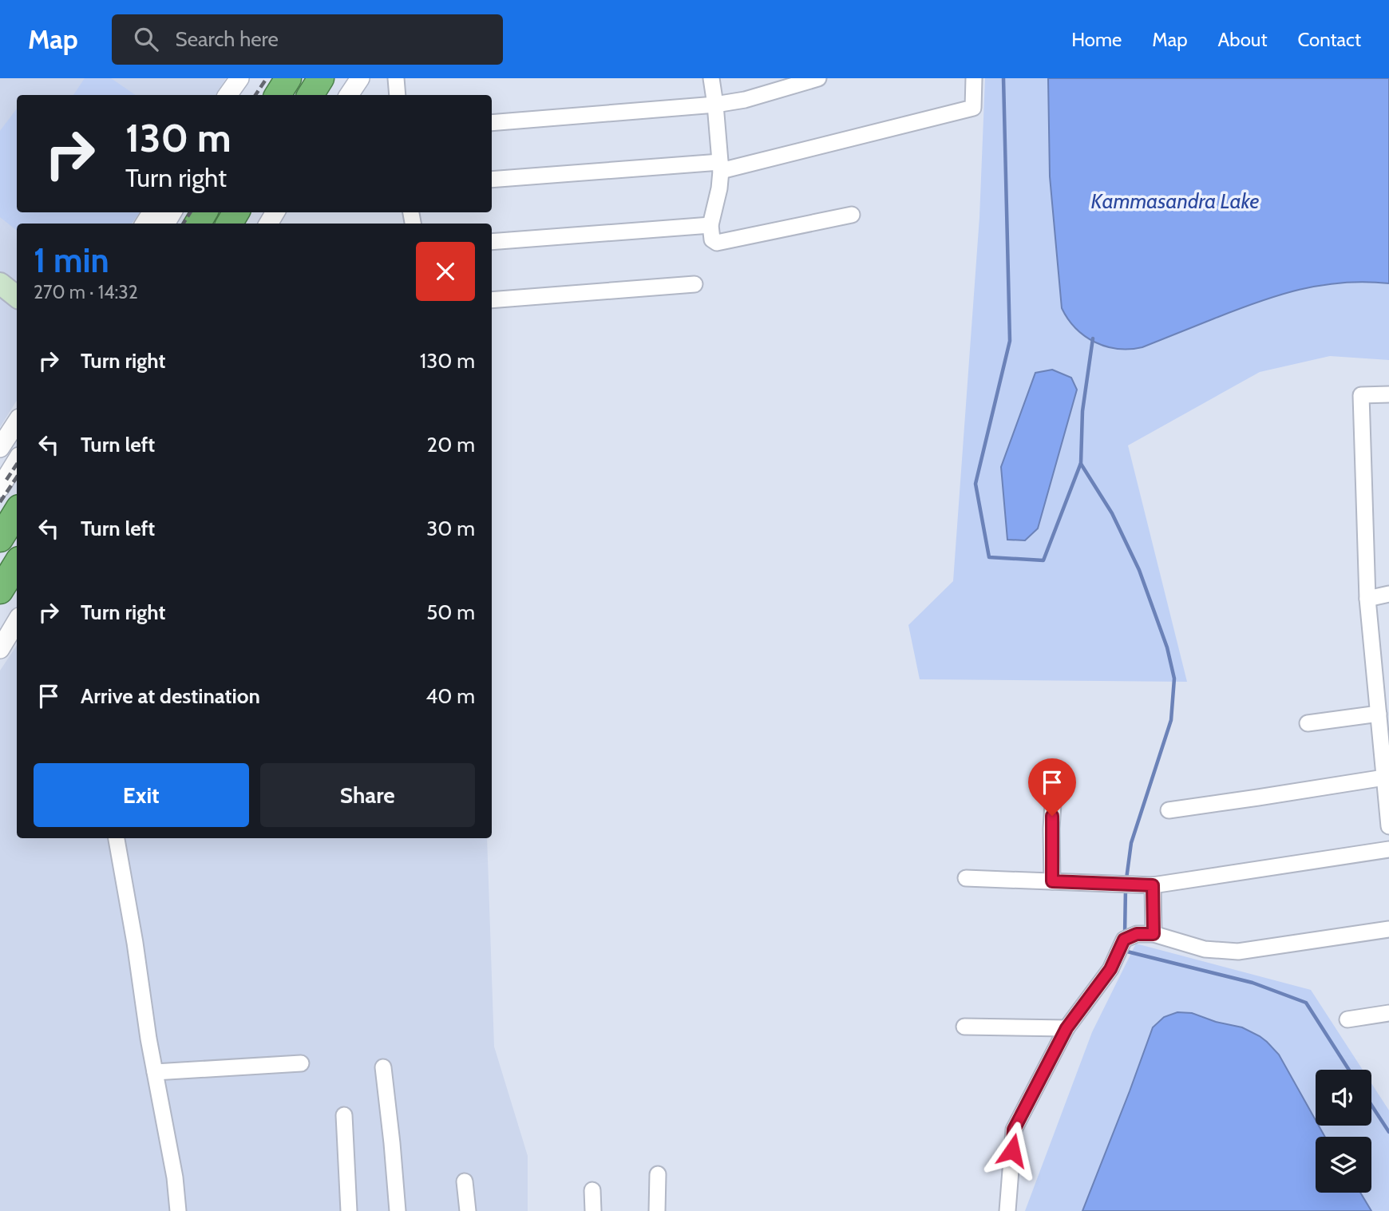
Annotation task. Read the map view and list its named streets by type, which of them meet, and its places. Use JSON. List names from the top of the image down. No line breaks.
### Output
{"water":["Kammasandra Lake"],"page":{"header":"Map","search":"Search here","nav":["Home","Map","About","Contact"],"turn":["130 m","Turn right"],"heading":["1 min","270 m · 14:32"],"list":[{"name":"Turn right","value":"130 m"},{"name":"Turn left","value":"20 m"},{"name":"Turn left","value":"30 m"},{"name":"Turn right","value":"50 m"},{"name":"Arrive at destination","value":"40 m"}],"buttons":["Exit","Share"]}}
